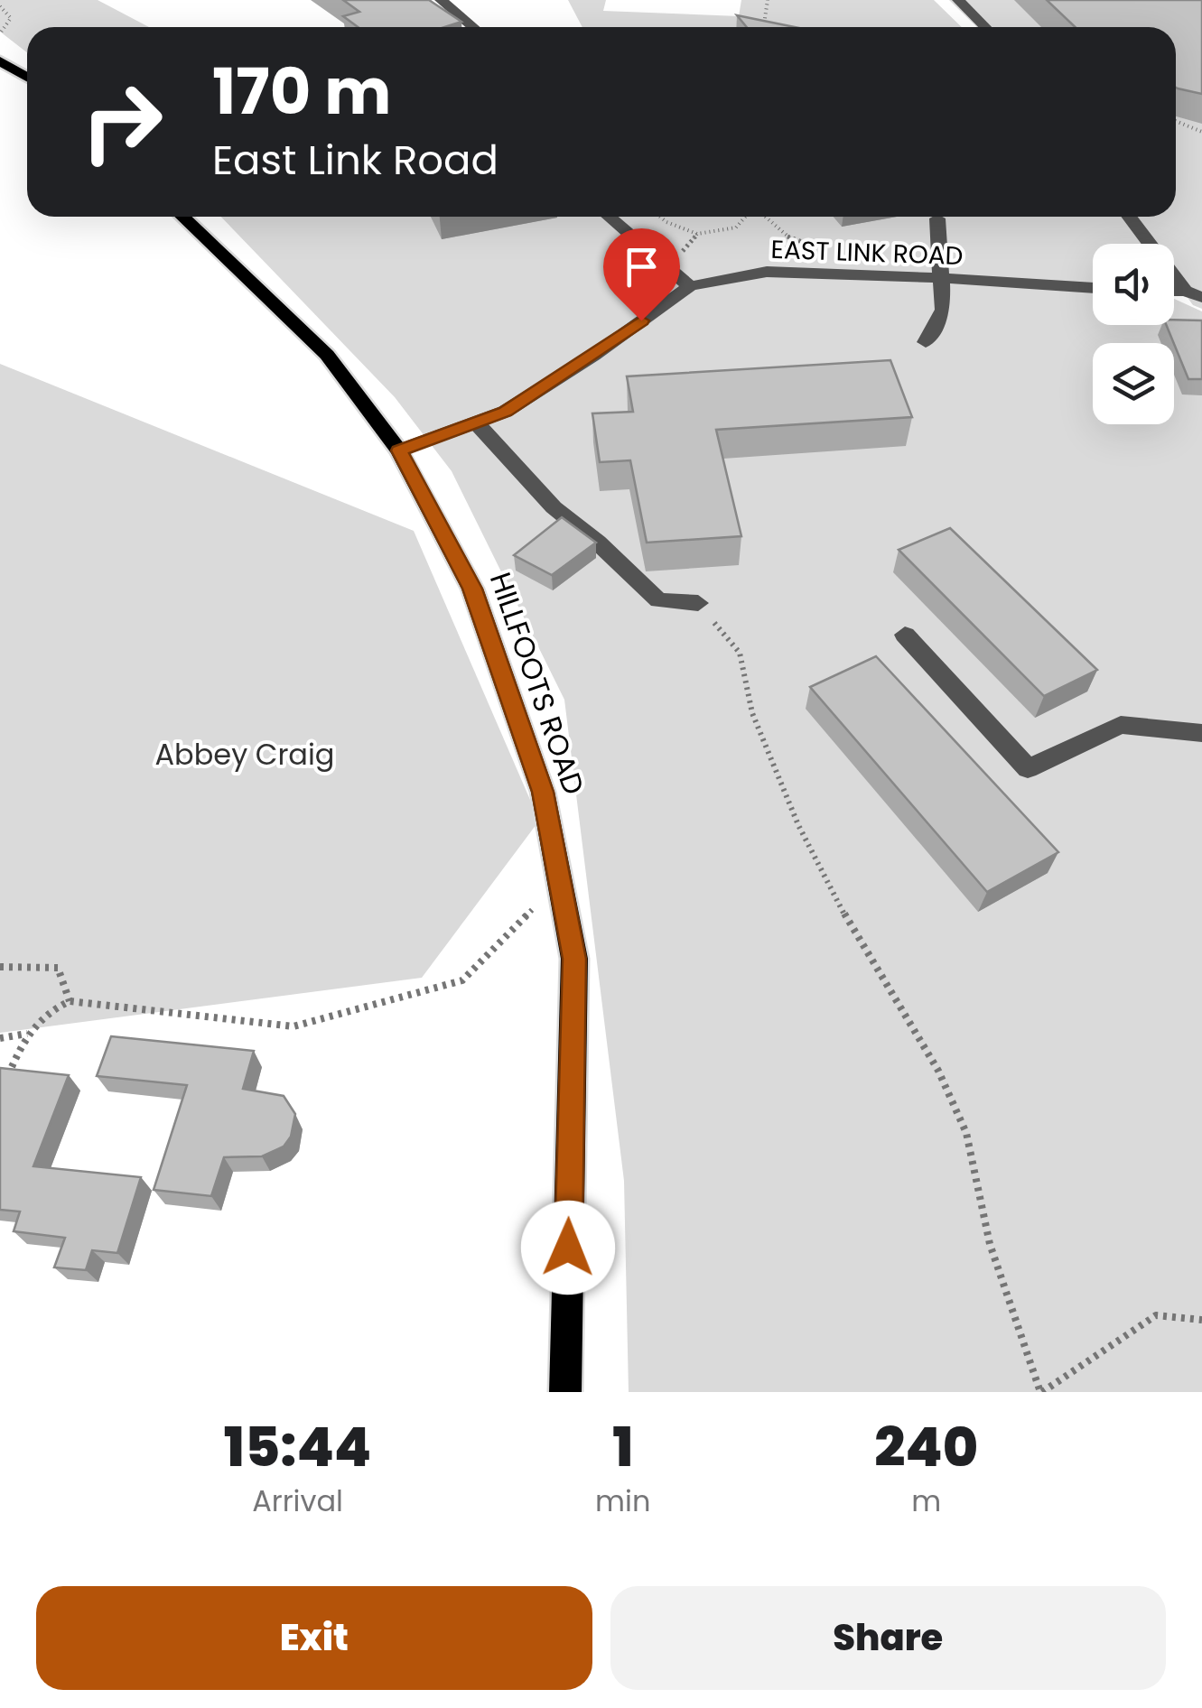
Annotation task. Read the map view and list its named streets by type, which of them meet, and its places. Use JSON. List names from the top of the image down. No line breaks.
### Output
{"streets":{"main road":["HILLFOOTS ROAD"],"lane":["EAST LINK ROAD"]},"crossings":[["EAST LINK ROAD","HILLFOOTS ROAD"]],"parks":["Abbey Craig"],"page":{"turn":["170 m","East Link Road"],"eta":["15:44","Arrival","1","min","240","m"],"buttons":["Exit","Share"]}}
